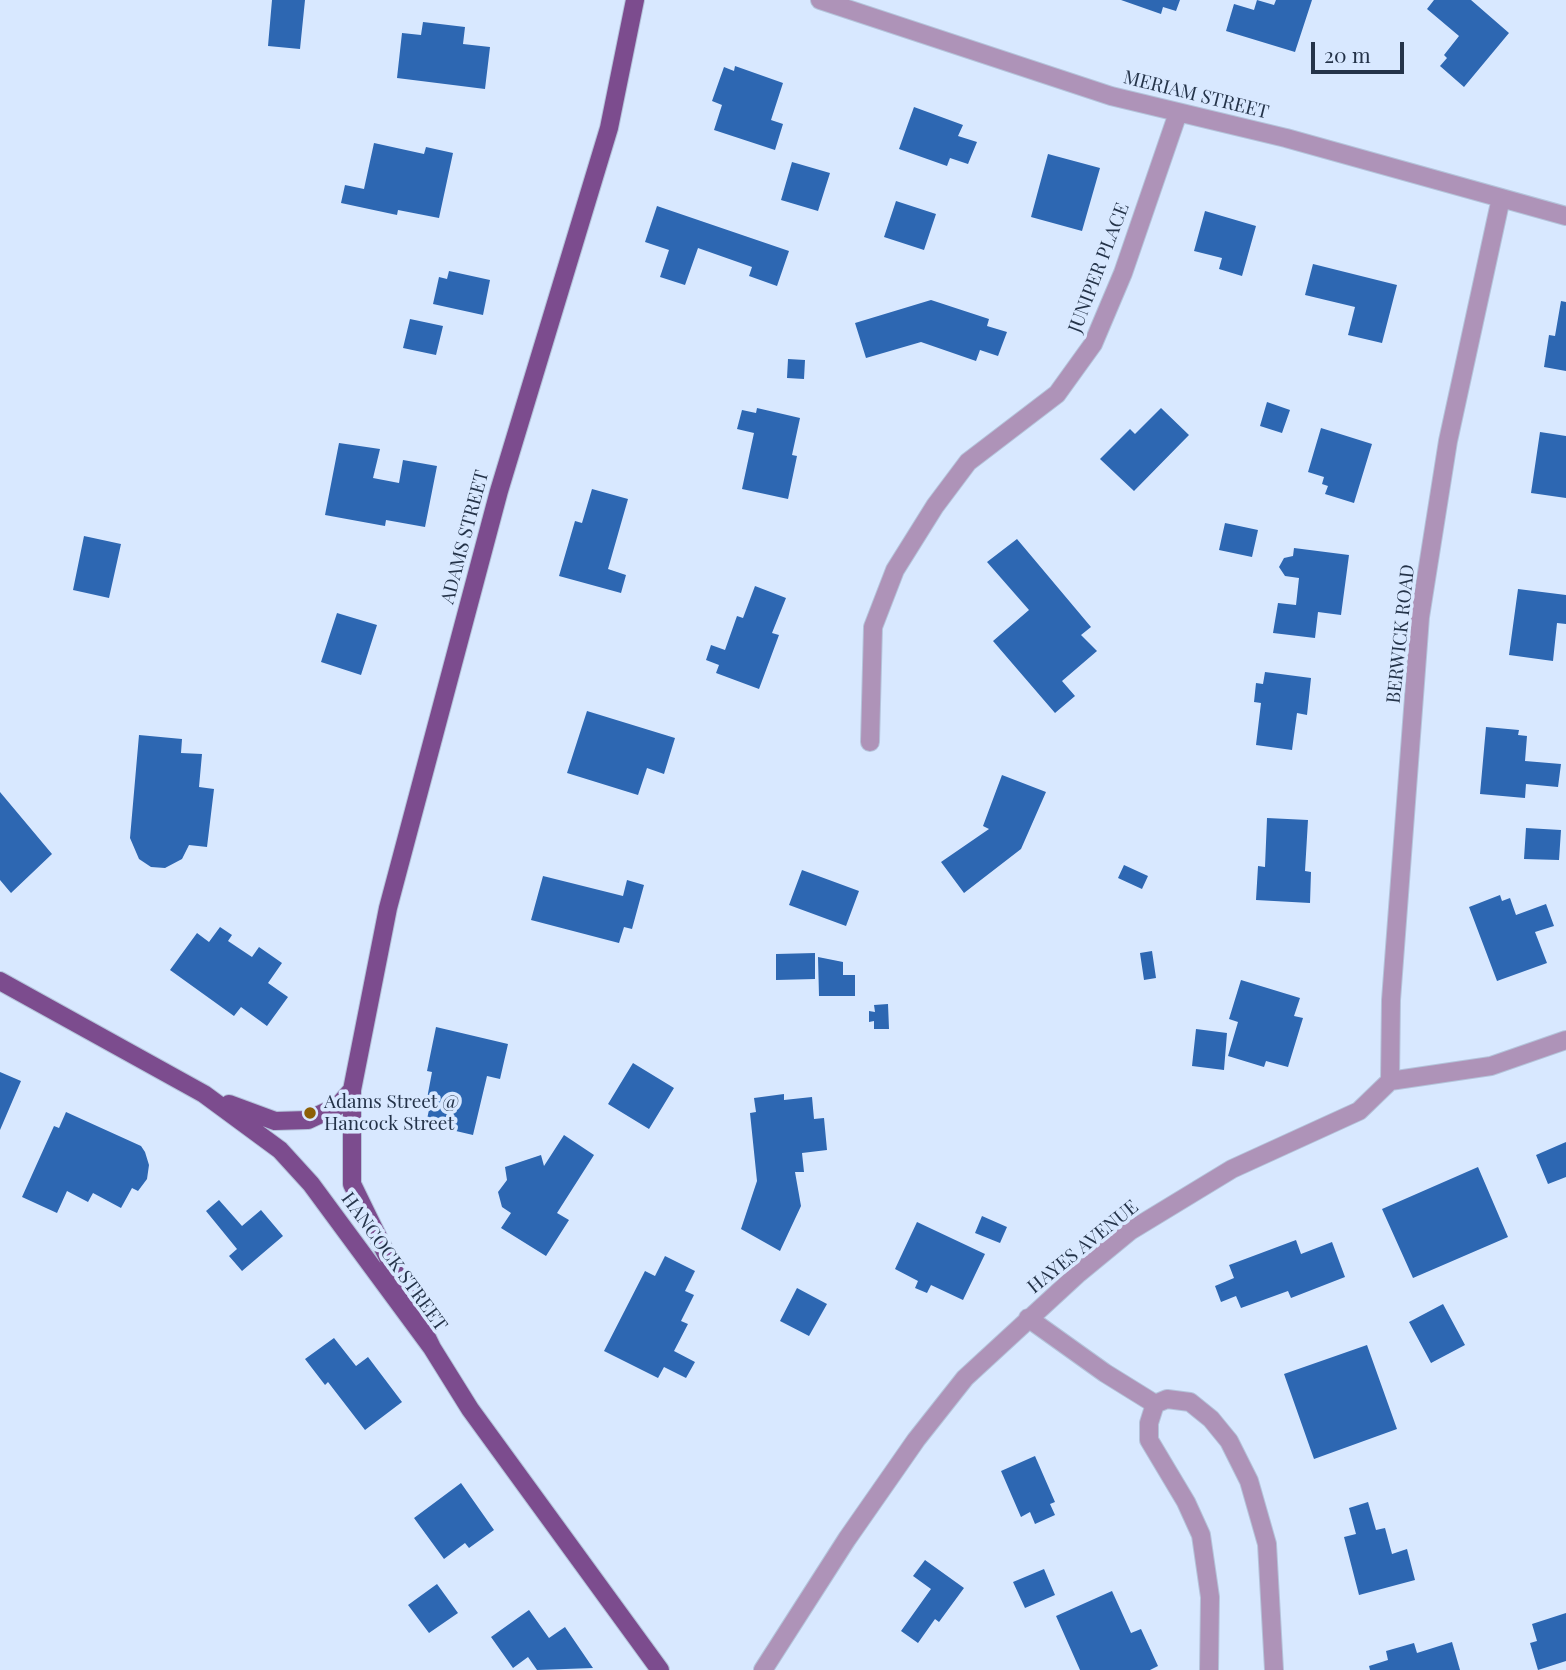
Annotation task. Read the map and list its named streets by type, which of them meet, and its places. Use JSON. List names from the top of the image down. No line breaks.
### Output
{"streets":{"main road":["ADAMS STREET","HANCOCK STREET"],"street":["MERIAM STREET","JUNIPER PLACE","BERWICK ROAD","HAYES AVENUE"]},"crossings":[["MERIAM STREET","JUNIPER PLACE"],["MERIAM STREET","BERWICK ROAD"],["ADAMS STREET","HANCOCK STREET"],["BERWICK ROAD","HAYES AVENUE"]],"places":["Adams Street @ Hancock Street"],"scale_bar":"20 m"}
